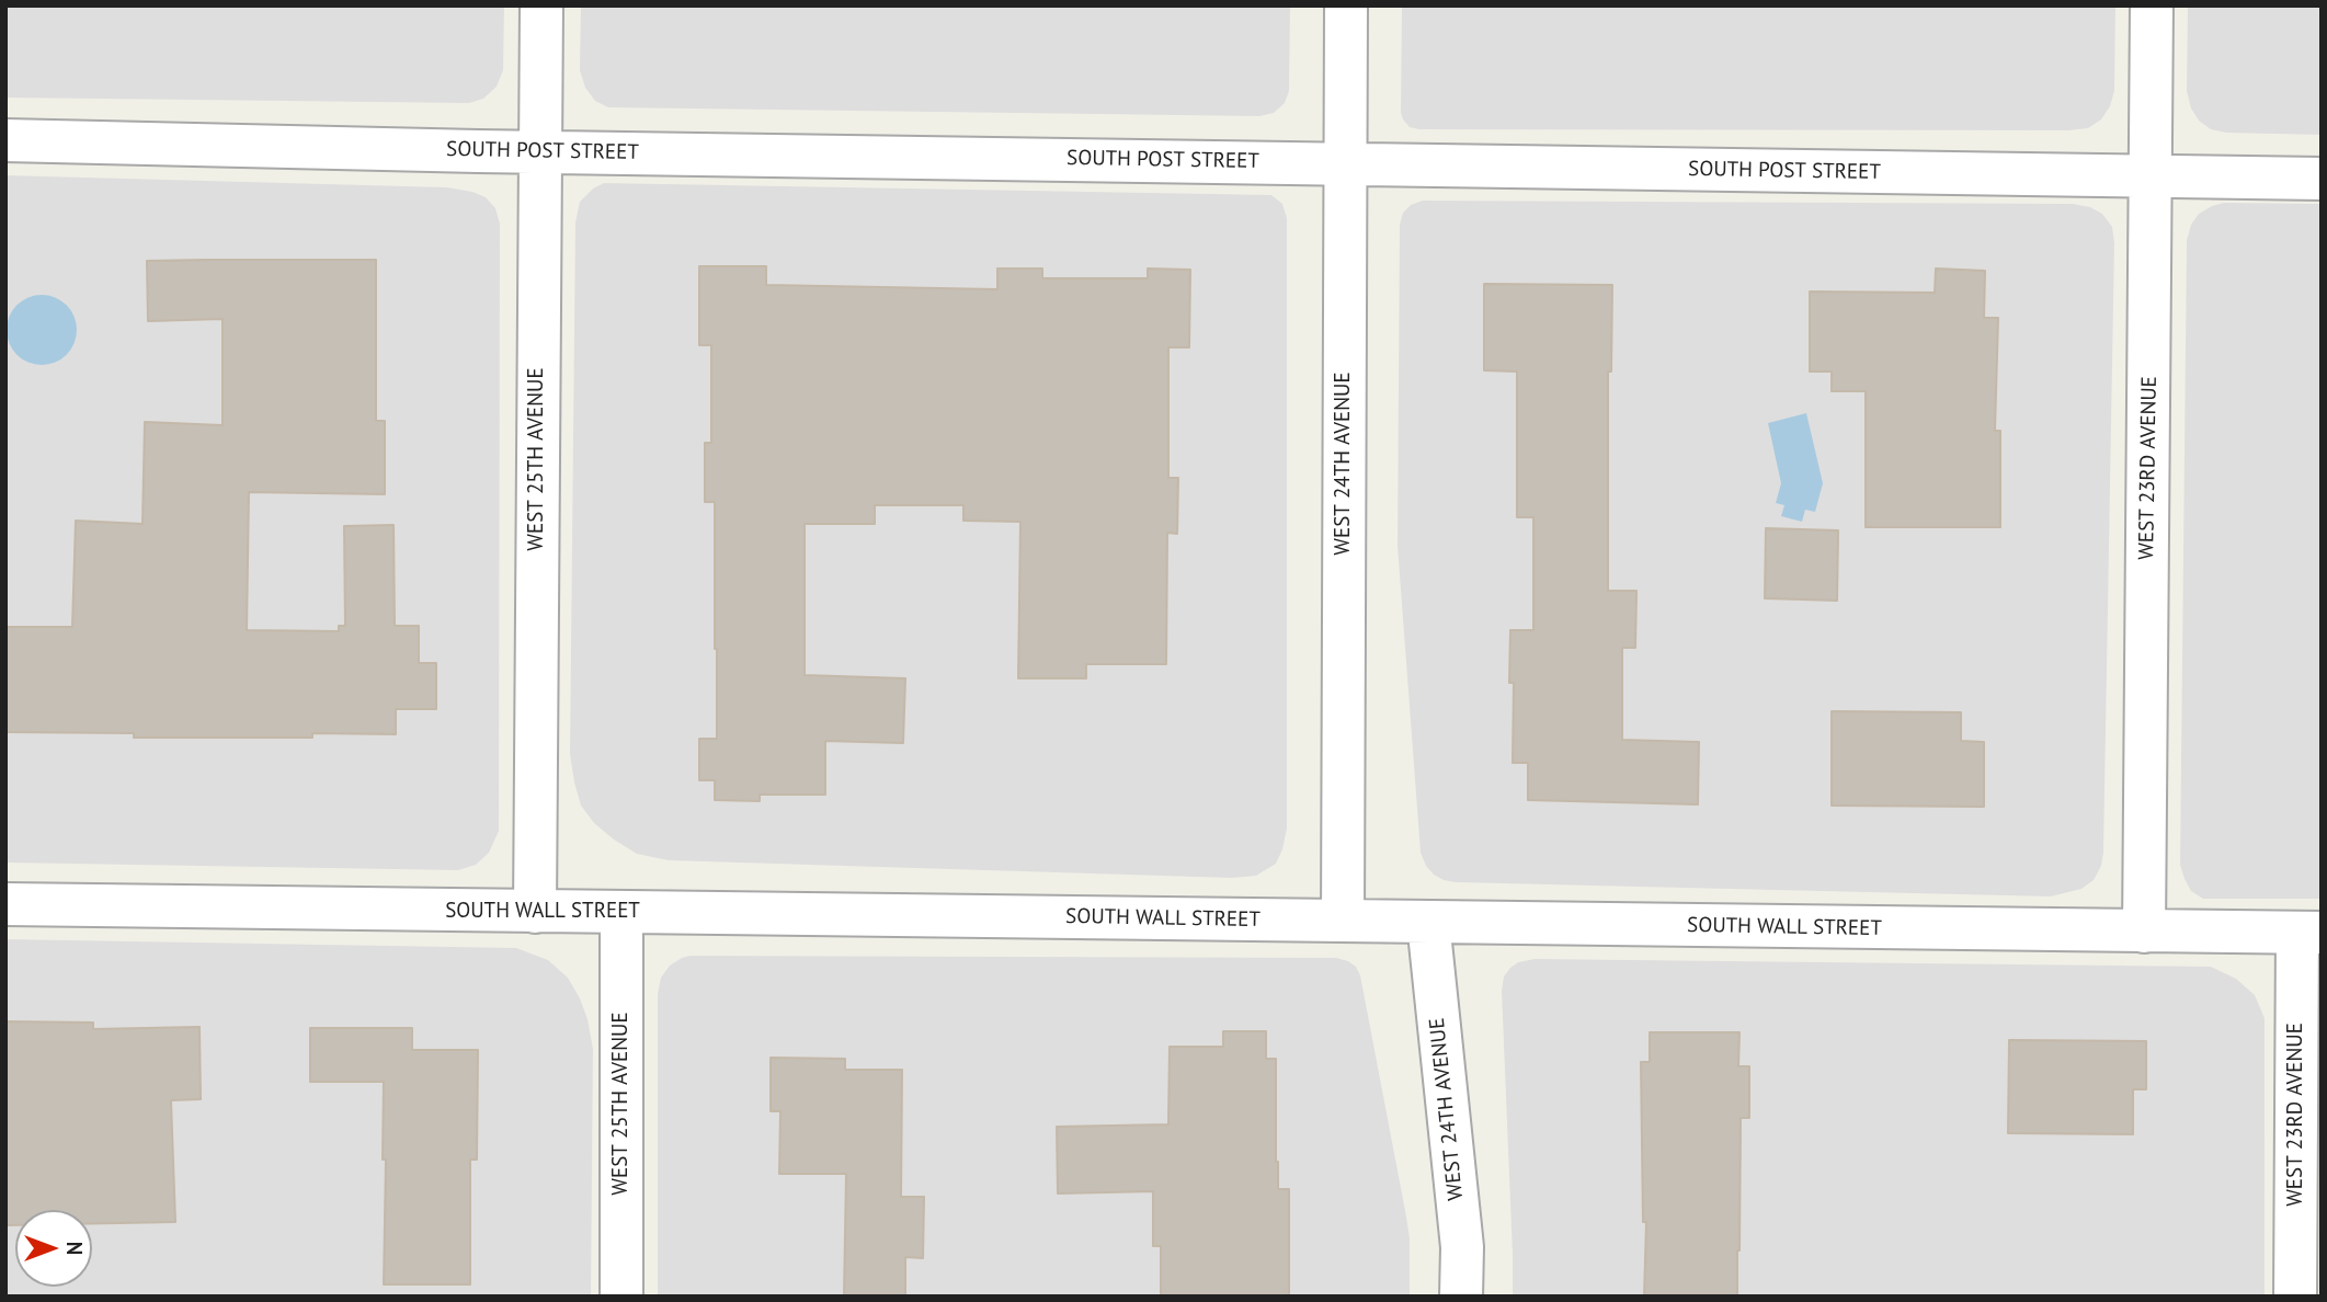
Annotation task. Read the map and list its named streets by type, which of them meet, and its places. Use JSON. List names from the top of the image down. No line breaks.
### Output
{"streets":{"street":["SOUTH POST STREET","WEST 25TH AVENUE","WEST 24TH AVENUE","WEST 23RD AVENUE","SOUTH WALL STREET"]},"crossings":[["SOUTH POST STREET","WEST 25TH AVENUE"],["SOUTH POST STREET","WEST 24TH AVENUE"],["SOUTH POST STREET","WEST 23RD AVENUE"],["WEST 25TH AVENUE","SOUTH WALL STREET"],["WEST 24TH AVENUE","SOUTH WALL STREET"],["WEST 23RD AVENUE","SOUTH WALL STREET"]],"north":"right"}
